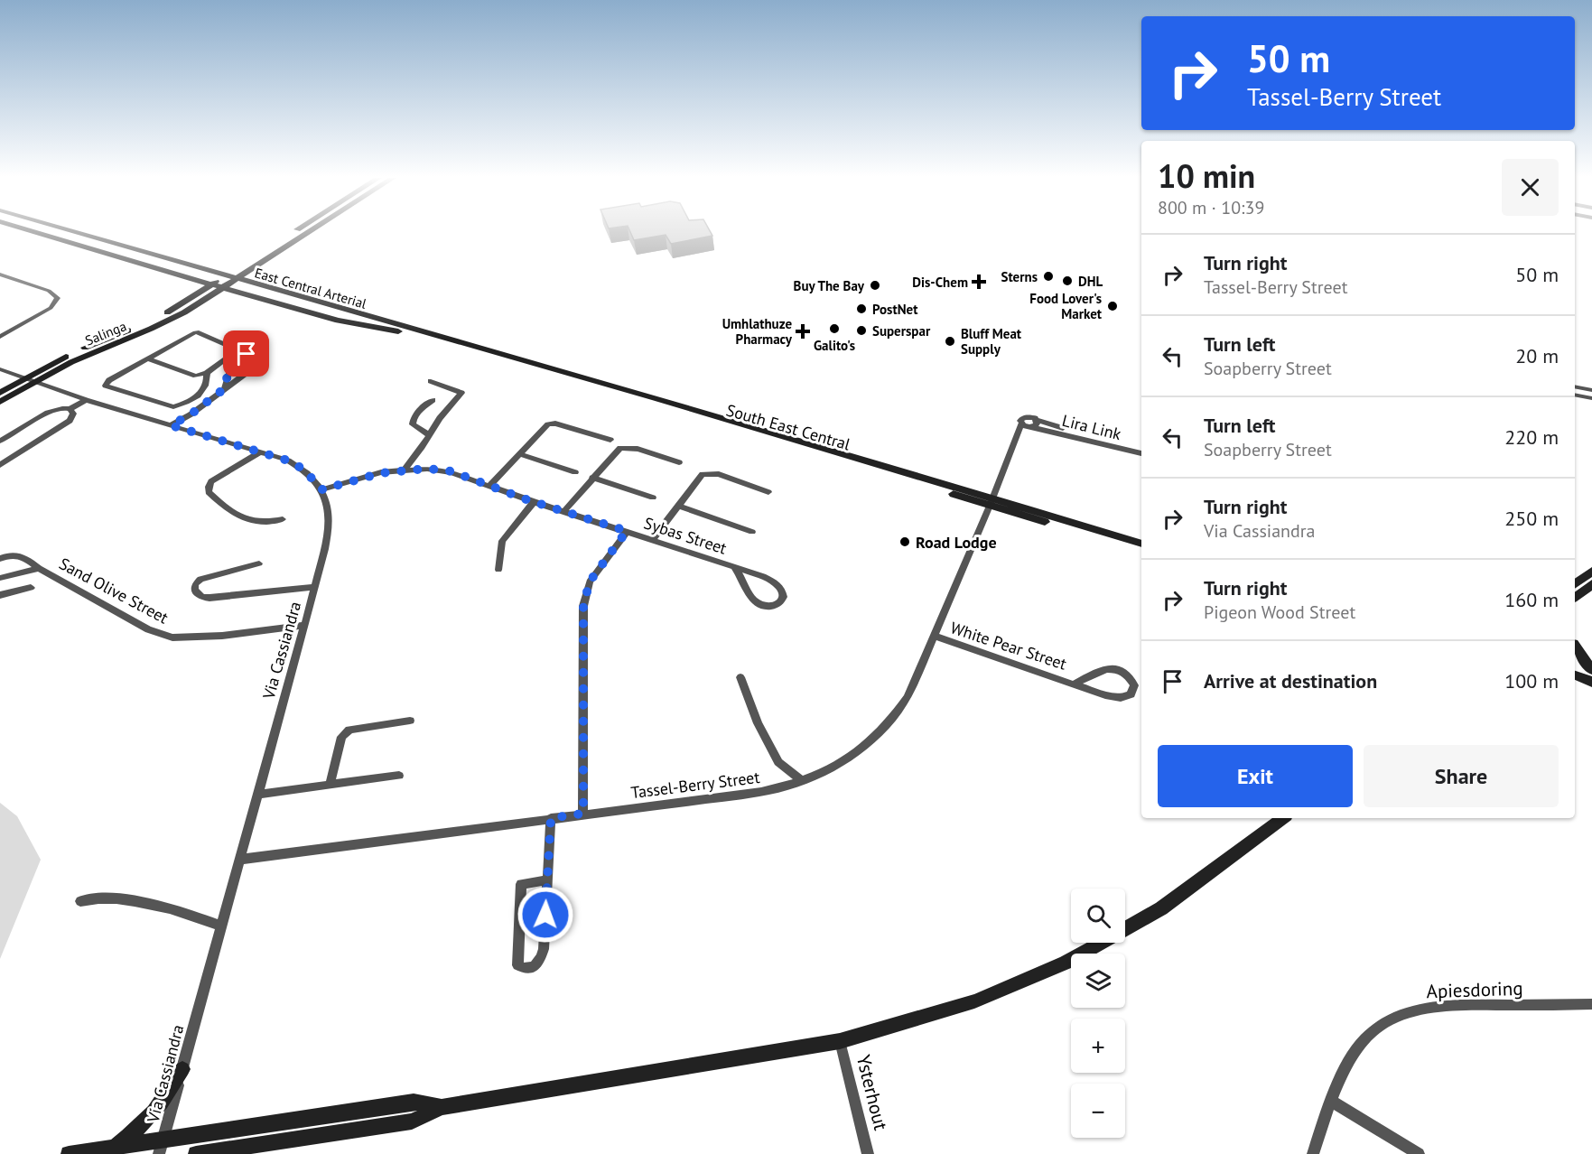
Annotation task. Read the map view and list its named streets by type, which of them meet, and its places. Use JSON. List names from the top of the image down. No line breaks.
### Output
{"streets":{"street":["East Central Arterial","Salinga","South East Central","Lira Link","Sybas Street","Sand Olive Street","White Pear Street","Via Cassiandra","Tassel-Berry Street","Apiesdoring","Ysterhout"]},"crossings":[["East Central Arterial","Salinga"],["East Central Arterial","South East Central"],["Salinga","Via Cassiandra"],["South East Central","Tassel-Berry Street"],["Sybas Street","Via Cassiandra"],["Sand Olive Street","Via Cassiandra"],["White Pear Street","Tassel-Berry Street"],["Via Cassiandra","Tassel-Berry Street"]],"places":{"other":["Sterns","DHL","Buy The Bay","Food Lover's Market","PostNet","Galito's","Superspar","Bluff Meat Supply","Road Lodge"],"health":["Dis-Chem","Umhlathuze Pharmacy"]},"page":{"turn":["50 m","Tassel-Berry Street"],"heading":["10 min","800 m · 10:39"],"list":[{"name":"Turn right","note":"Tassel-Berry Street","value":"50 m"},{"name":"Turn left","note":"Soapberry Street","value":"20 m"},{"name":"Turn left","note":"Soapberry Street","value":"220 m"},{"name":"Turn right","note":"Via Cassiandra","value":"250 m"},{"name":"Turn right","note":"Pigeon Wood Street","value":"160 m"},{"name":"Arrive at destination","value":"100 m"}],"buttons":["Exit","Share"],"map_buttons":["+","−"]}}
